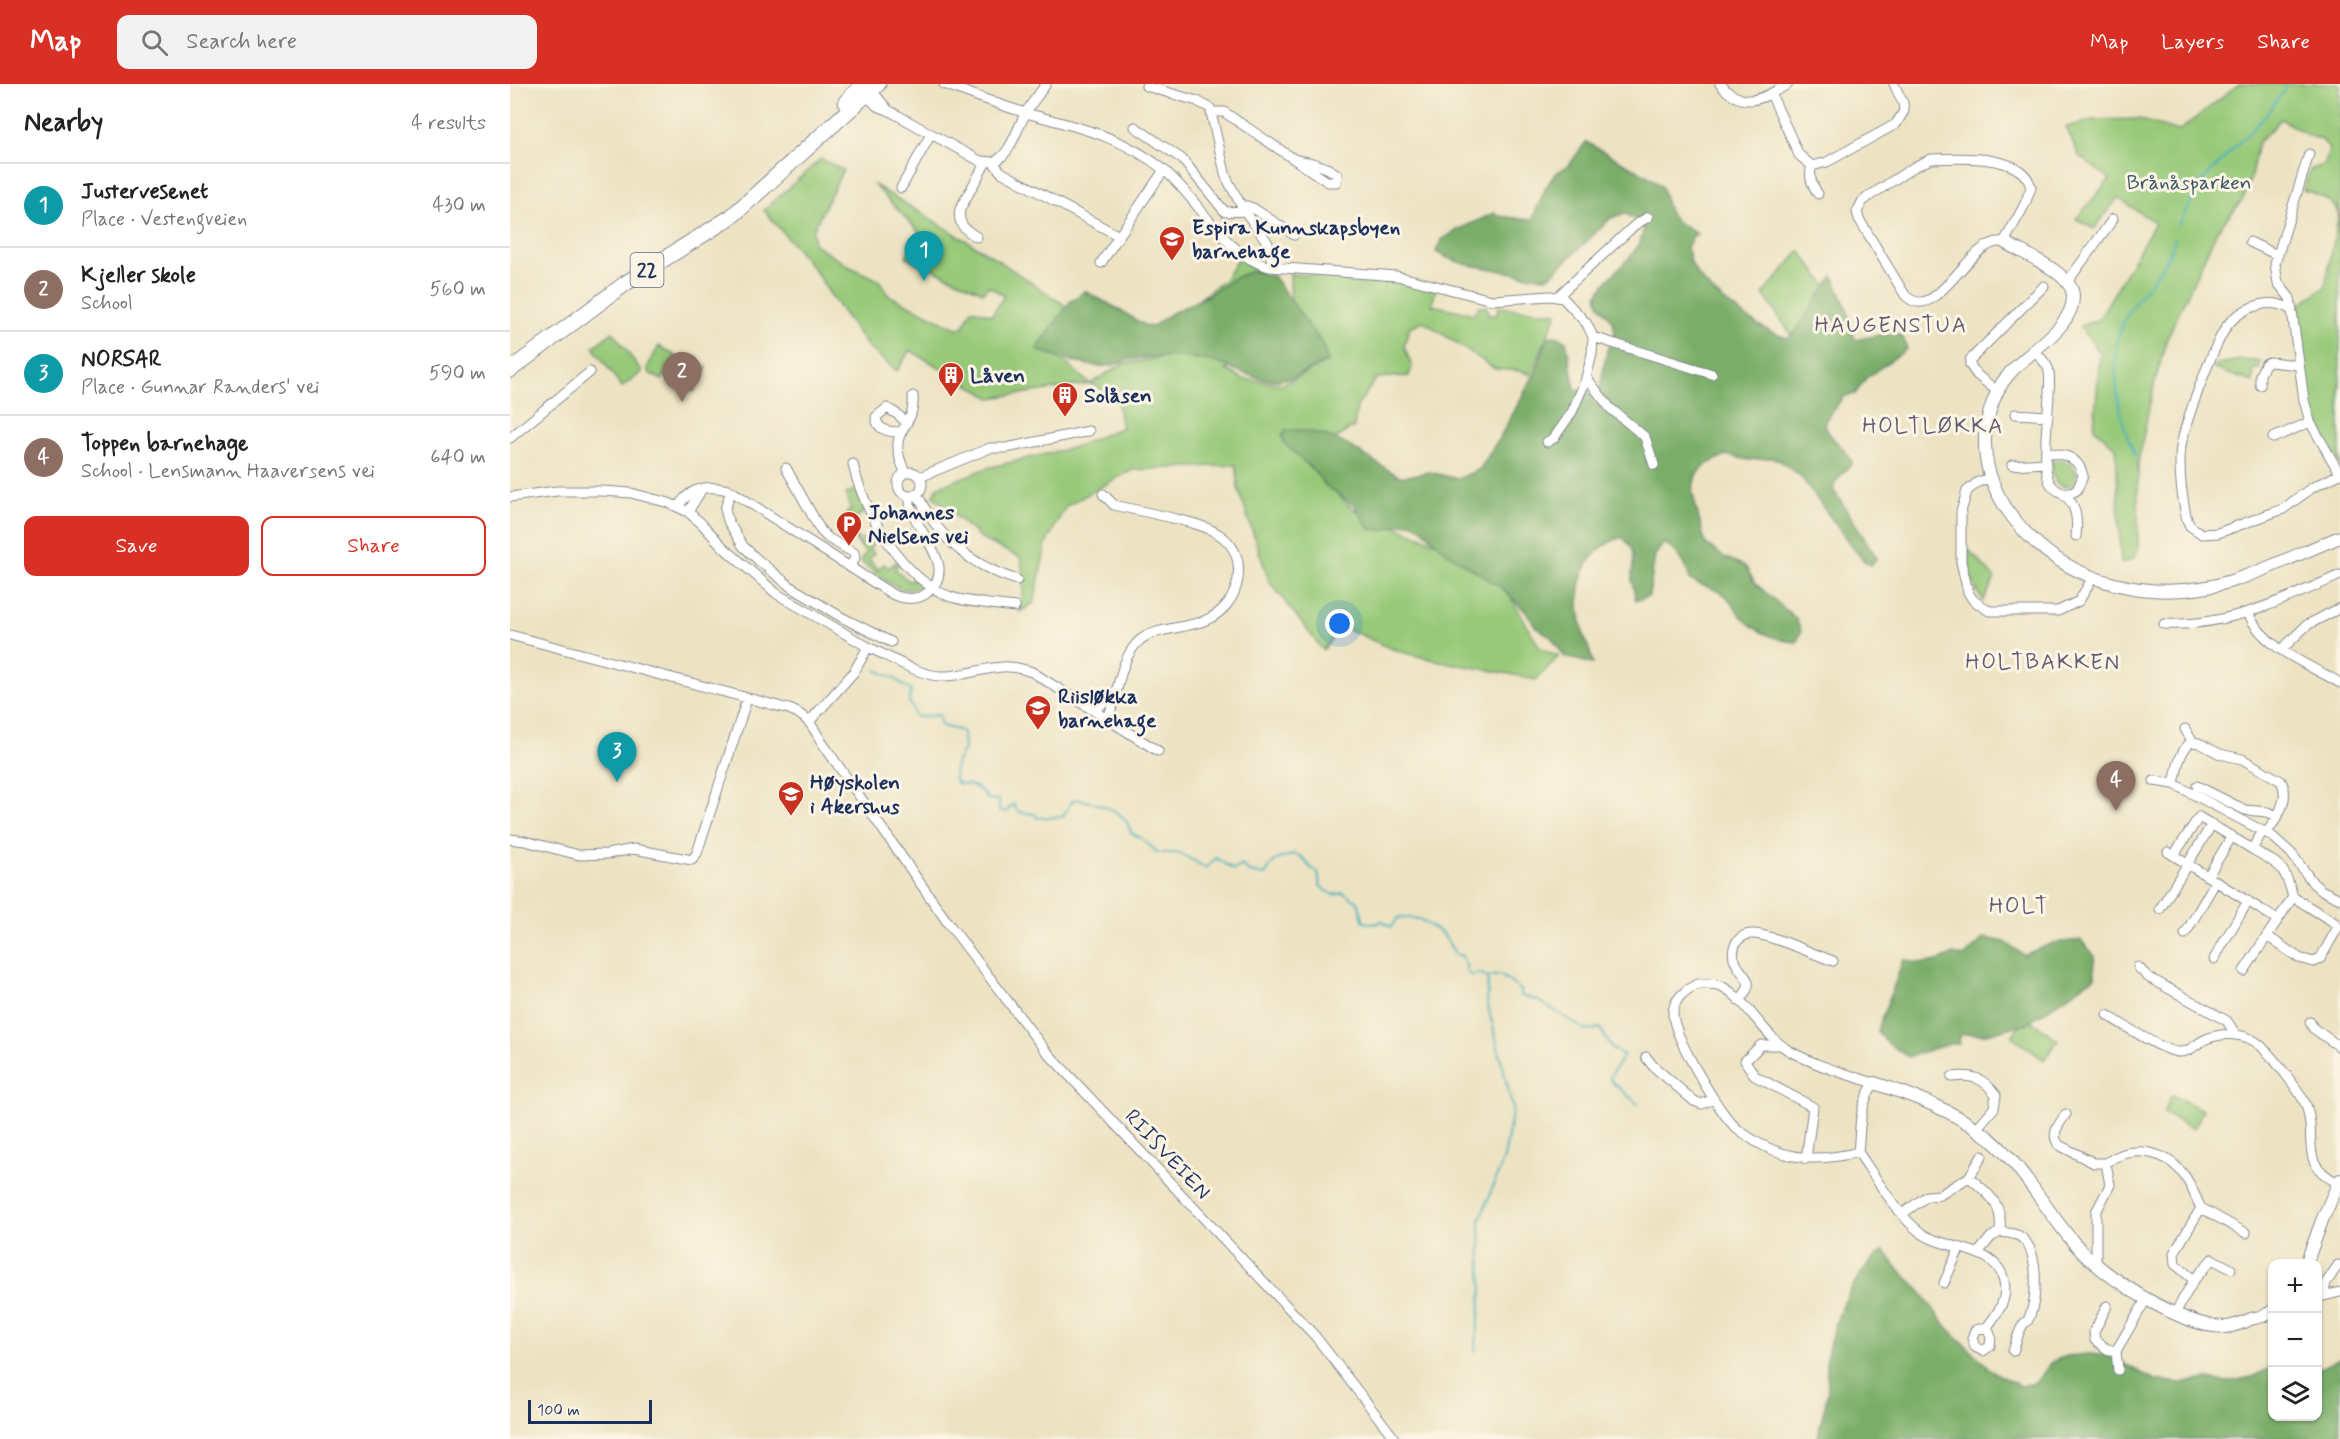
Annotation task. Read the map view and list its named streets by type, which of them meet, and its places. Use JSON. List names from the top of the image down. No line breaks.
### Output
{"streets":{"highway":["22"],"street":["RIISVEIEN"]},"districts":["HAUGENSTUA","HOLTLØKKA","HOLTBAKKEN","HOLT"],"parks":["Brånåsparken"],"places":{"school or university":["Espira Kunnskapsbyen barnehage","Riisløkka barnehage","Høyskolen i Akershus"],"building":["Låven","Solåsen"],"parking":["Johannes Nielsens vei"]},"scale_bar":"100 m","page":{"header":"Map","search":"Search here","nav":["Map","Layers","Share"],"heading":["Nearby","4 results"],"list":[{"mark":"1","name":"Justervesenet","note":"Place · Vestengveien","value":"430 m"},{"mark":"2","name":"Kjeller skole","note":"School","value":"560 m"},{"mark":"3","name":"NORSAR","note":"Place · Gunnar Randers' vei","value":"590 m"},{"mark":"4","name":"Toppen barnehage","note":"School · Lensmann Haaversens vei","value":"640 m"}],"pins":["1","2","3","4"],"buttons":["Save","Share"],"map_buttons":["+","−"],"scale":"100 m"}}
